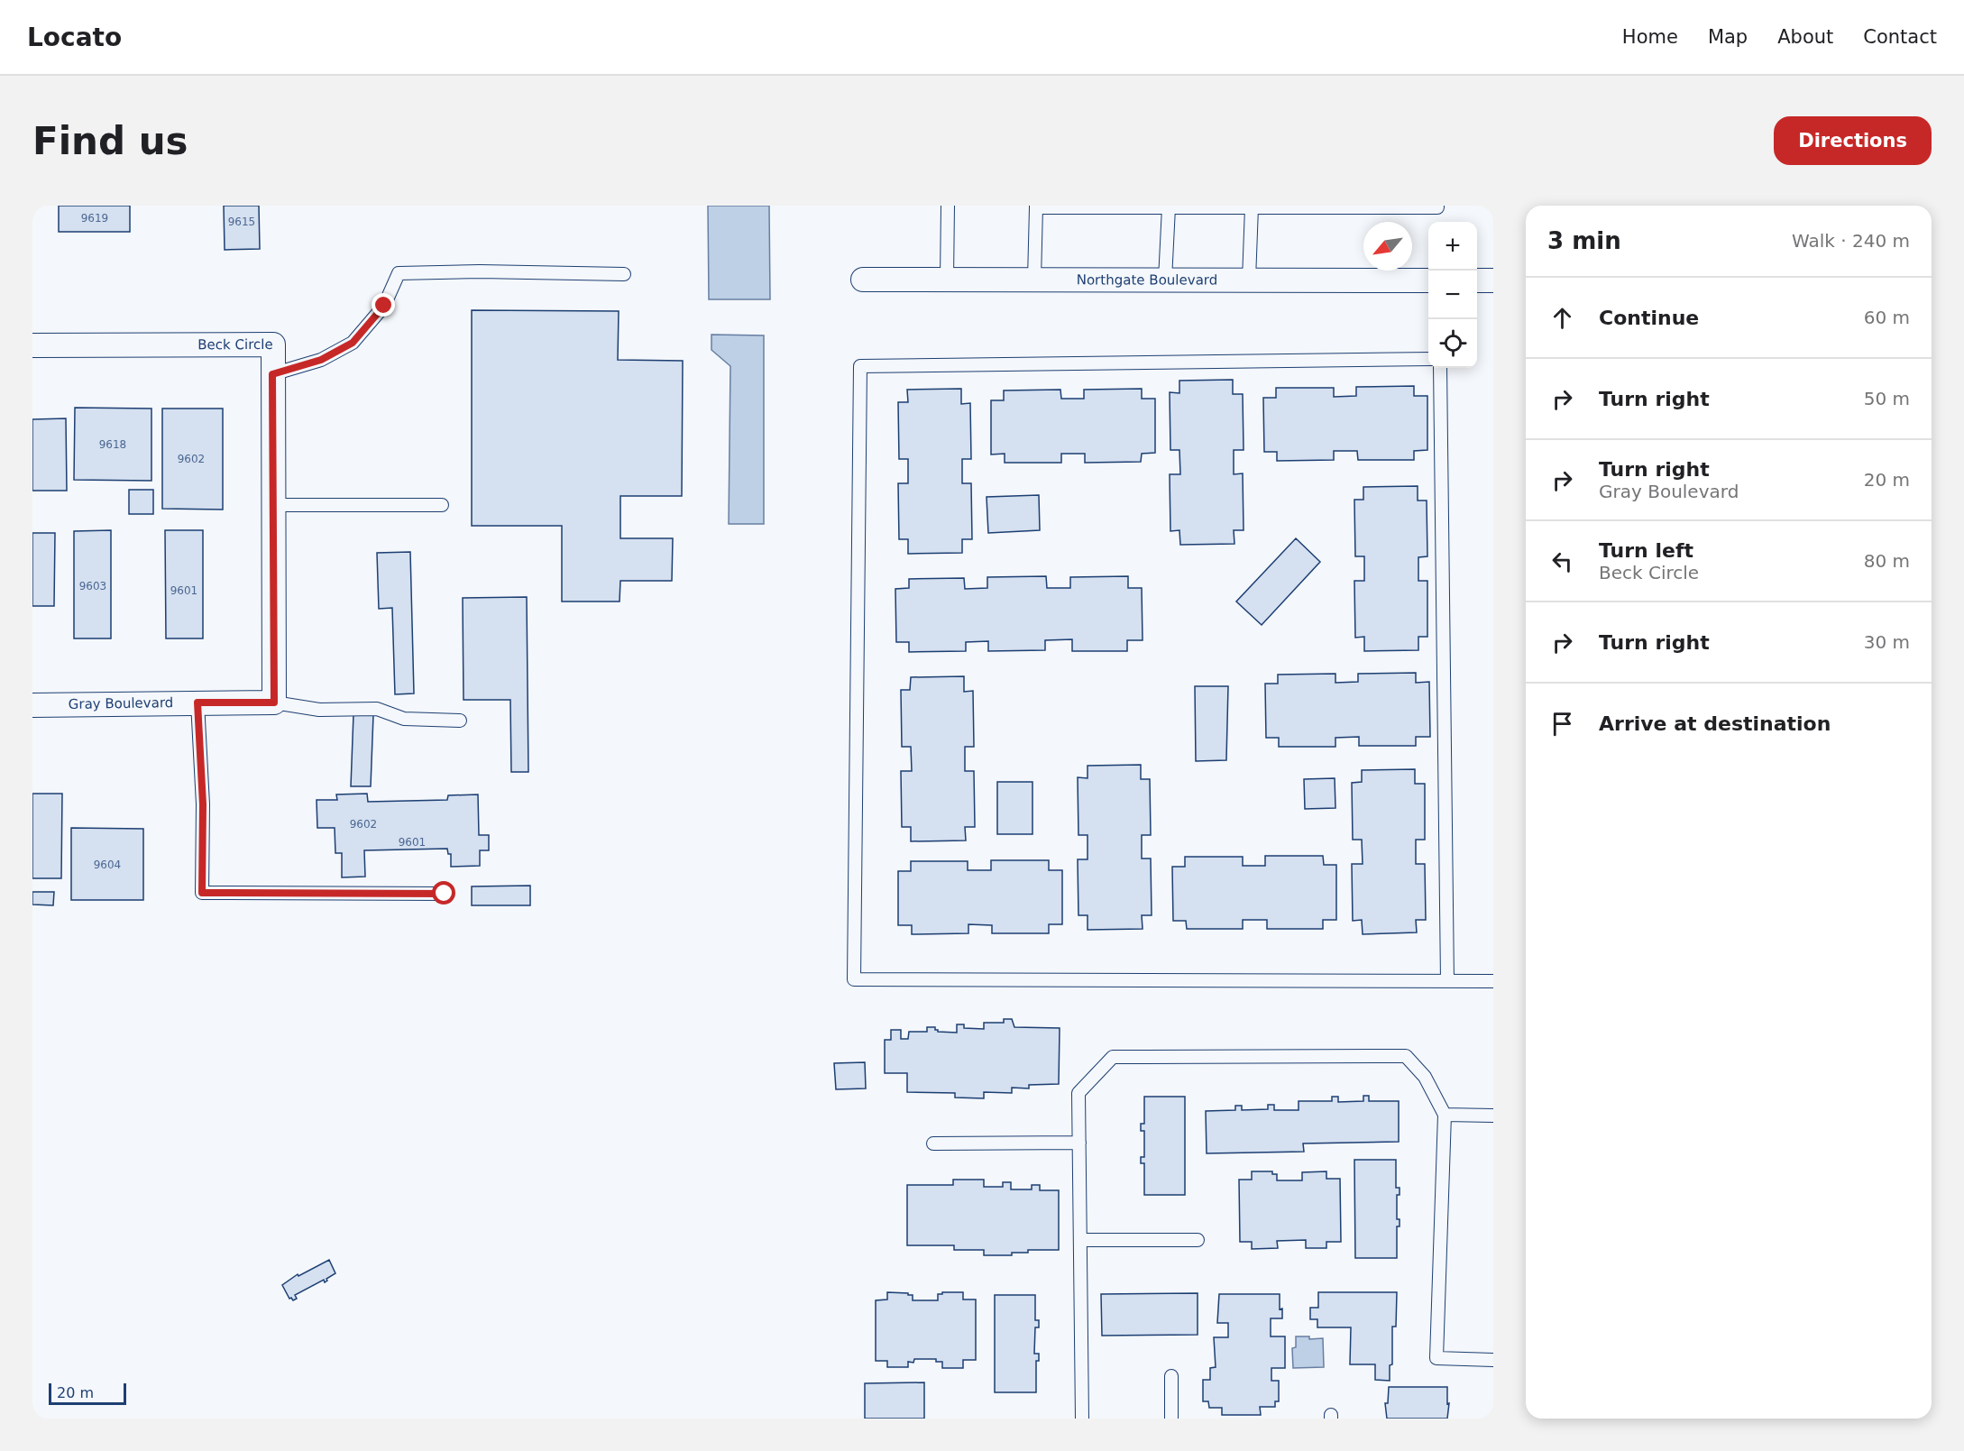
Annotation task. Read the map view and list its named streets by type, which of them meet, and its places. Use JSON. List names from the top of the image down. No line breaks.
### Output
{"streets":{"street":["Northgate Boulevard","Beck Circle","Gray Boulevard"]},"crossings":[["Beck Circle","Gray Boulevard"]],"house_numbers":["9619","9615","9618","9602","9603","9601","9602","9601","9604"],"scale_bar":"20 m","north":"bottom left","page":{"header":"Locato","nav":["Home","Map","About","Contact"],"buttons":"Directions","title":"Find us","heading":["3 min","Walk · 240 m"],"map_buttons":["+","−"],"list":[["Continue","60 m"],["Turn right","50 m"],["Turn right","Gray Boulevard","20 m"],["Turn left","Beck Circle","80 m"],["Turn right","30 m"],"Arrive at destination"],"scale":"20 m"}}
